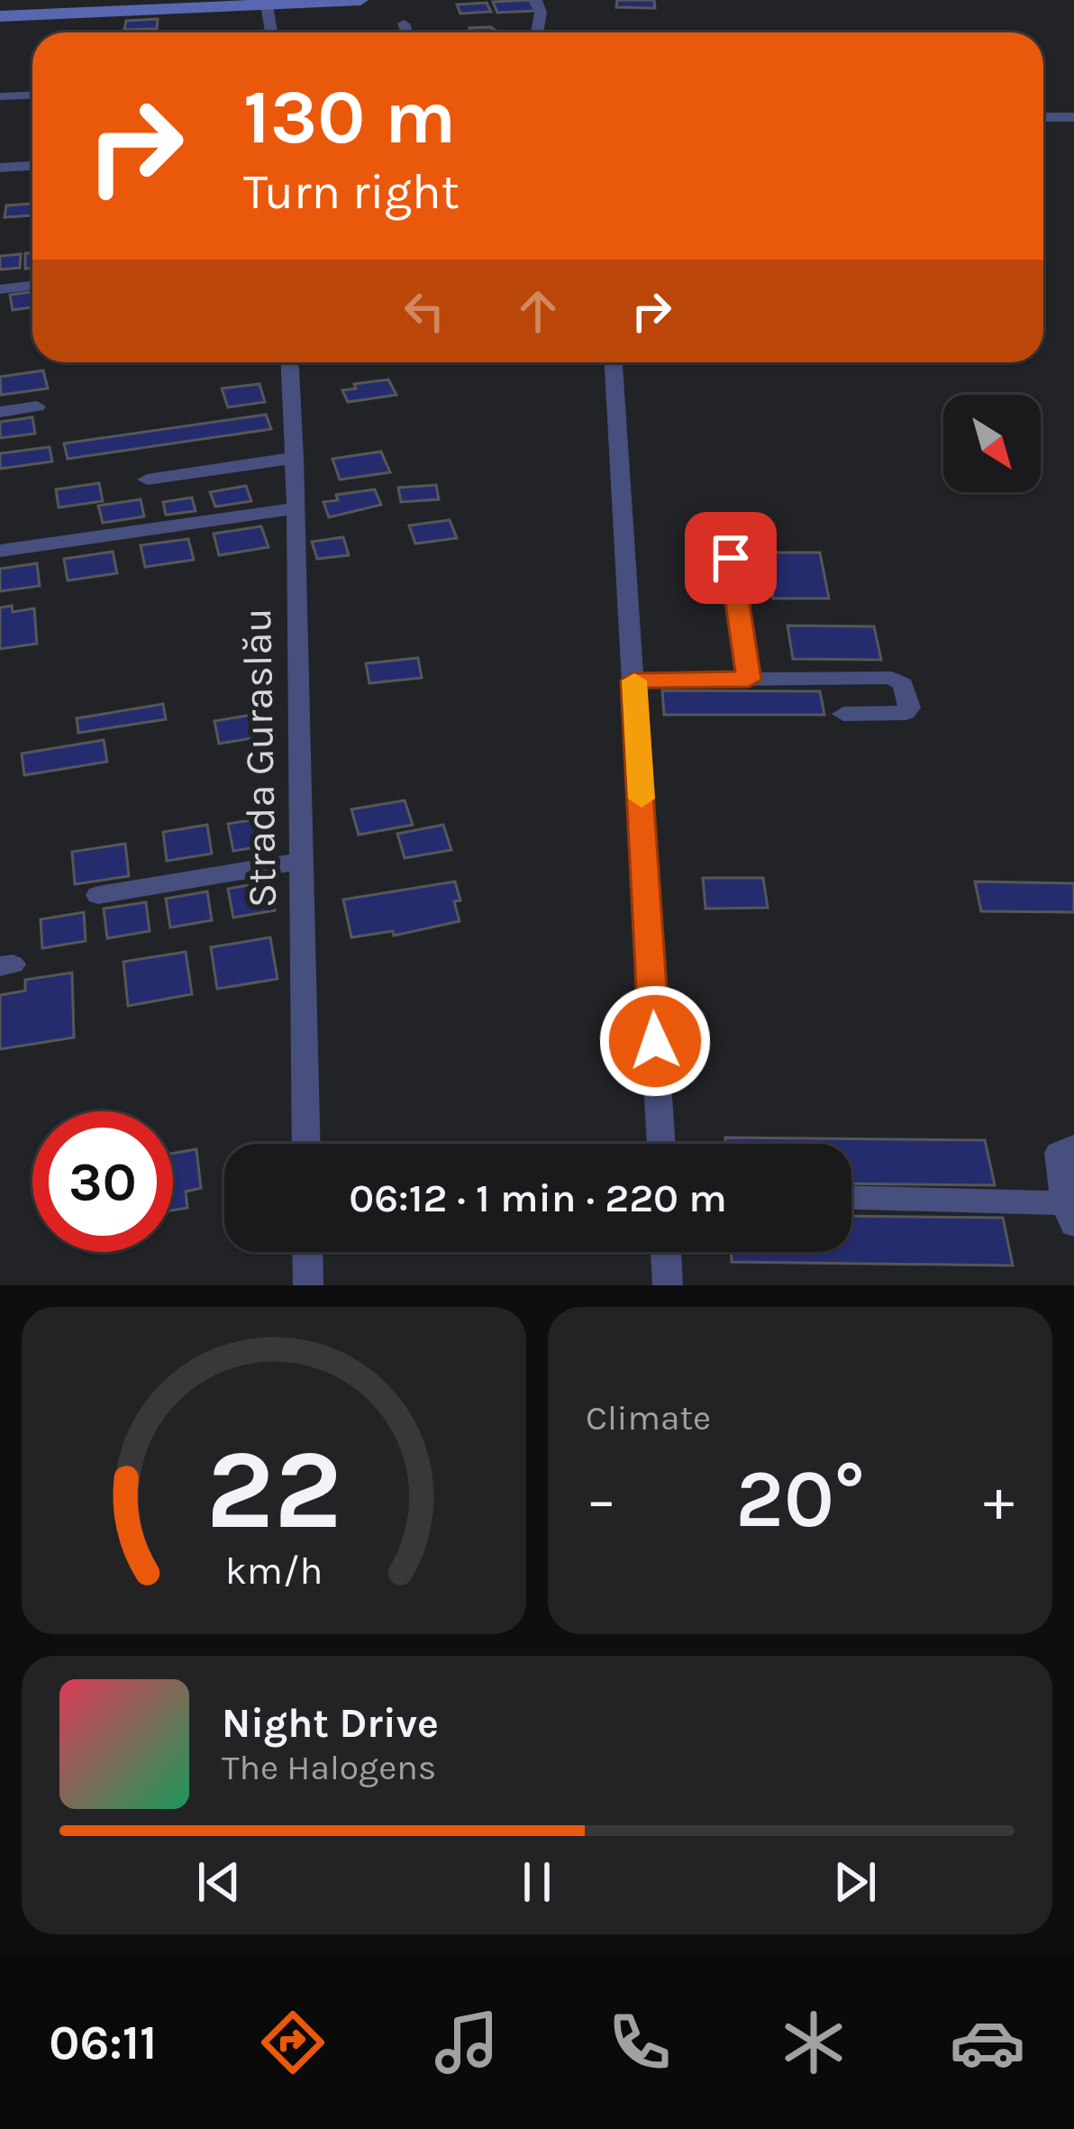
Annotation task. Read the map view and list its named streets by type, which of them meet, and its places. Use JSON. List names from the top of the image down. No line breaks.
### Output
{"streets":{"street":["Strada Guraslău"]},"north":"bottom right","page":{"turn":["130 m","Turn right"],"limit":"30","trip":"06:12 · 1 min · 220 m","tile":"Climate","heat":["−","20°","+"],"song":["Night Drive","The Halogens"],"tabs":"06:11","gauge":["22","km/h"]}}
